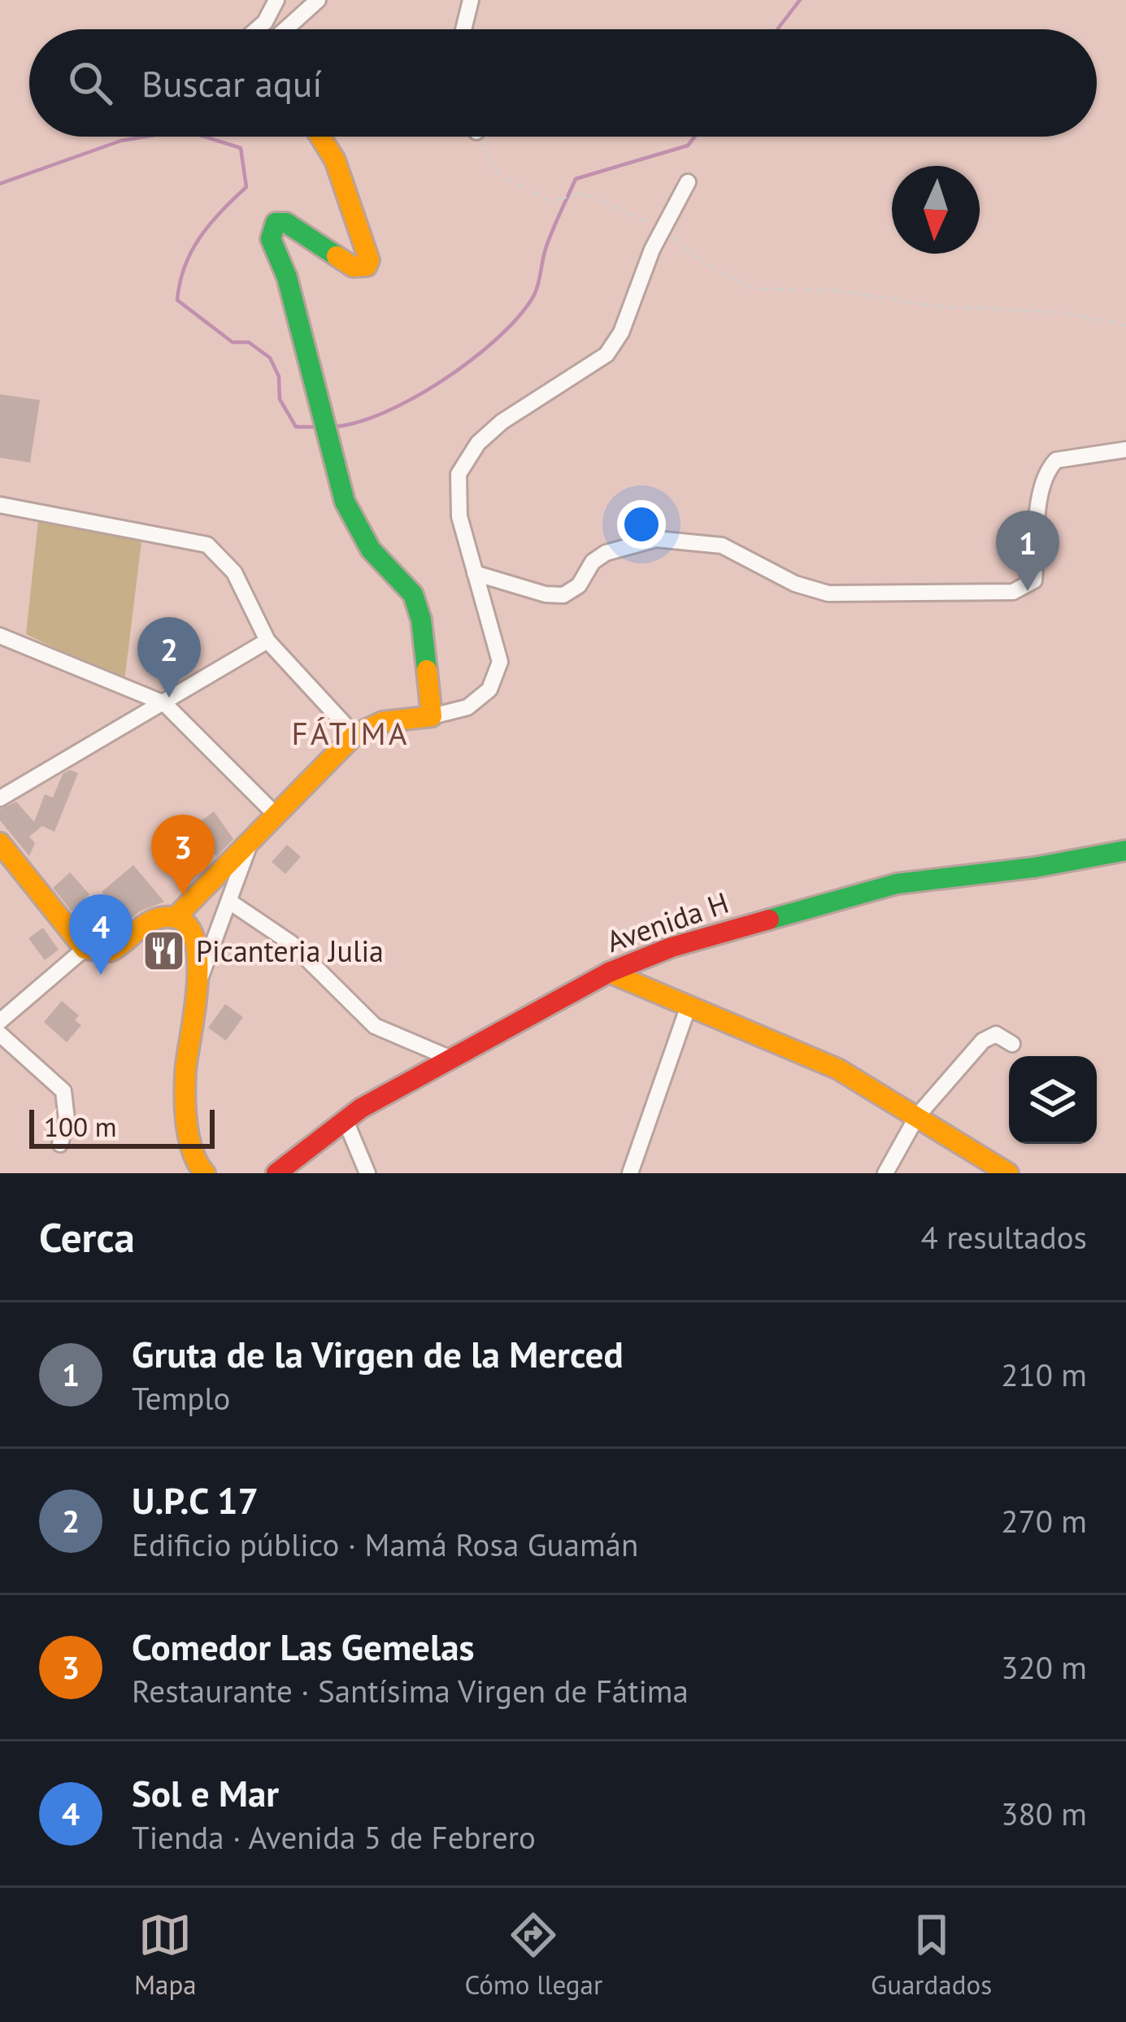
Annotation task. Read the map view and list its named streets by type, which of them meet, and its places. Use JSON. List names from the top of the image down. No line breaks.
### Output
{"streets":{"street":["Avenida H"]},"districts":["FÁTIMA"],"places":{"restaurant":["Picanteria Julia"]},"scale_bar":"100 m","north":"bottom","page":{"search":"Buscar aquí","pins":["1","2","3","4"],"scale":"100 m","heading":["Cerca","4 resultados"],"list":[{"mark":"1","name":"Gruta de la Virgen de la Merced","note":"Templo","value":"210 m"},{"mark":"2","name":"U.P.C 17","note":"Edificio público · Mamá Rosa Guamán","value":"270 m"},{"mark":"3","name":"Comedor Las Gemelas","note":"Restaurante · Santísima Virgen de Fátima","value":"320 m"},{"mark":"4","name":"Sol e Mar","note":"Tienda · Avenida 5 de Febrero","value":"380 m"}],"nav":["Mapa","Cómo llegar","Guardados"]}}
